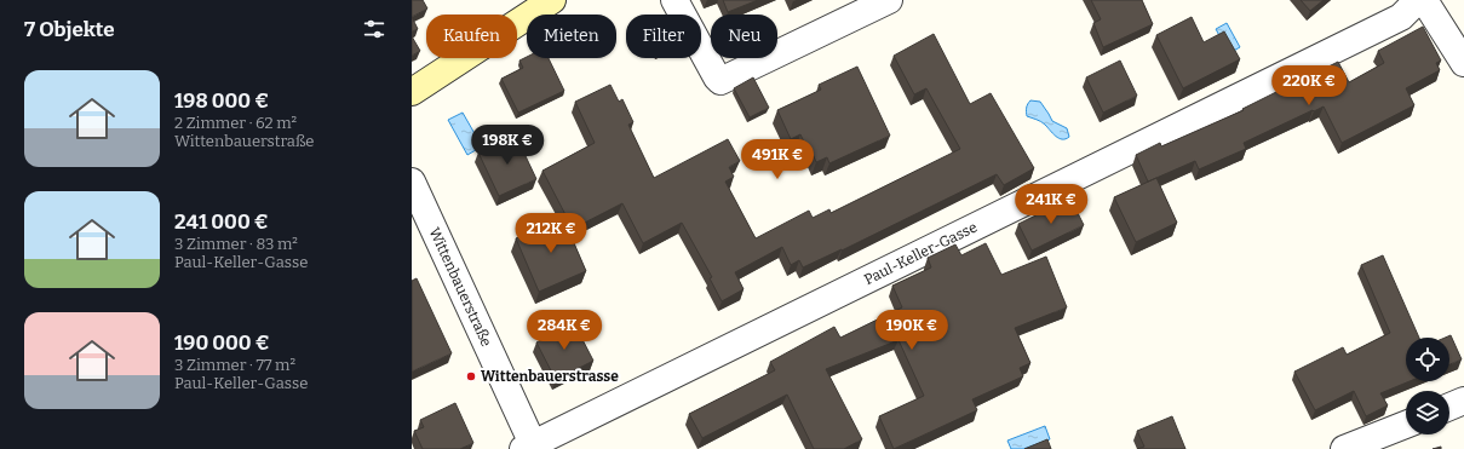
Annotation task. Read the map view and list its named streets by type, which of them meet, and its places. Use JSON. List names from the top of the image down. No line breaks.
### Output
{"streets":{"street":["Paul-Keller-Gasse","Wittenbauerstraße"]},"crossings":[["Paul-Keller-Gasse","Wittenbauerstraße"]],"places":["Wittenbauerstrasse"],"page":{"heading":"7 Objekte","chip":["Kaufen","Mieten","Filter","Neu"],"list":[{"name":"198 000 €","note":"2 Zimmer · 62 m² · Wittenbauerstraße"},{"name":"241 000 €","note":"3 Zimmer · 83 m² · Paul-Keller-Gasse"},{"name":"190 000 €","note":"3 Zimmer · 77 m² · Paul-Keller-Gasse"}],"price":["220K €","198K €","491K €","241K €","212K €","284K €","190K €"]}}
